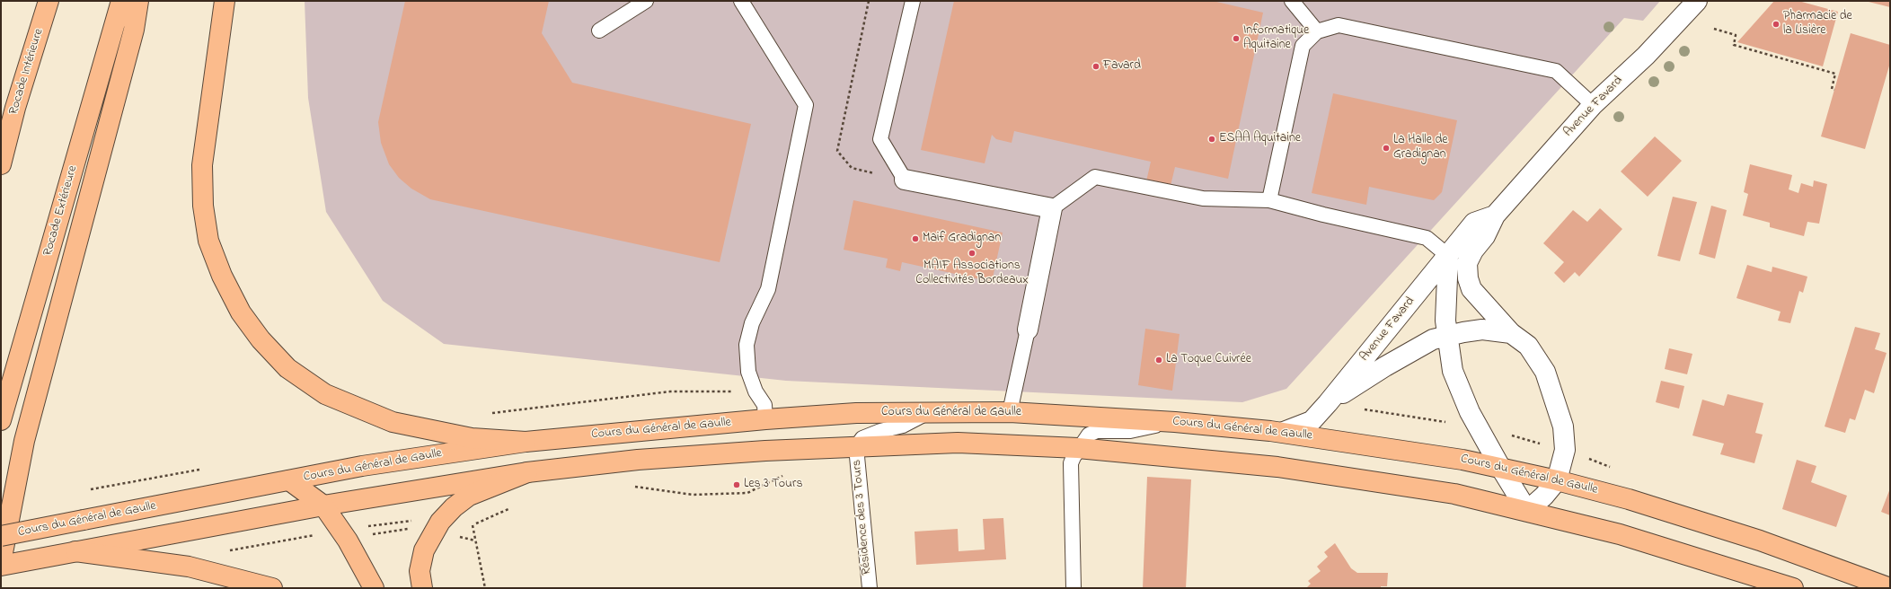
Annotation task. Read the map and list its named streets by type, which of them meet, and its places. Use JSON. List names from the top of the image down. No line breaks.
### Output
{"streets":{"main road":["Rocade Intérieure","Rocade Extérieure","Cours du Général de Gaulle"],"street":["Avenue Favard"],"lane":["Résidence des 3 Tours"]},"crossings":[["Avenue Favard","Cours du Général de Gaulle"]],"places":["Pharmacie de la Lisière","Informatique Aquitaine","Favard","ESAA Aquitaine","La Halle de Gradignan","Maif Gradignan","MAIF Associations Collectivités Bordeaux","La Toque Cuivrée","Les 3 Tours"]}
